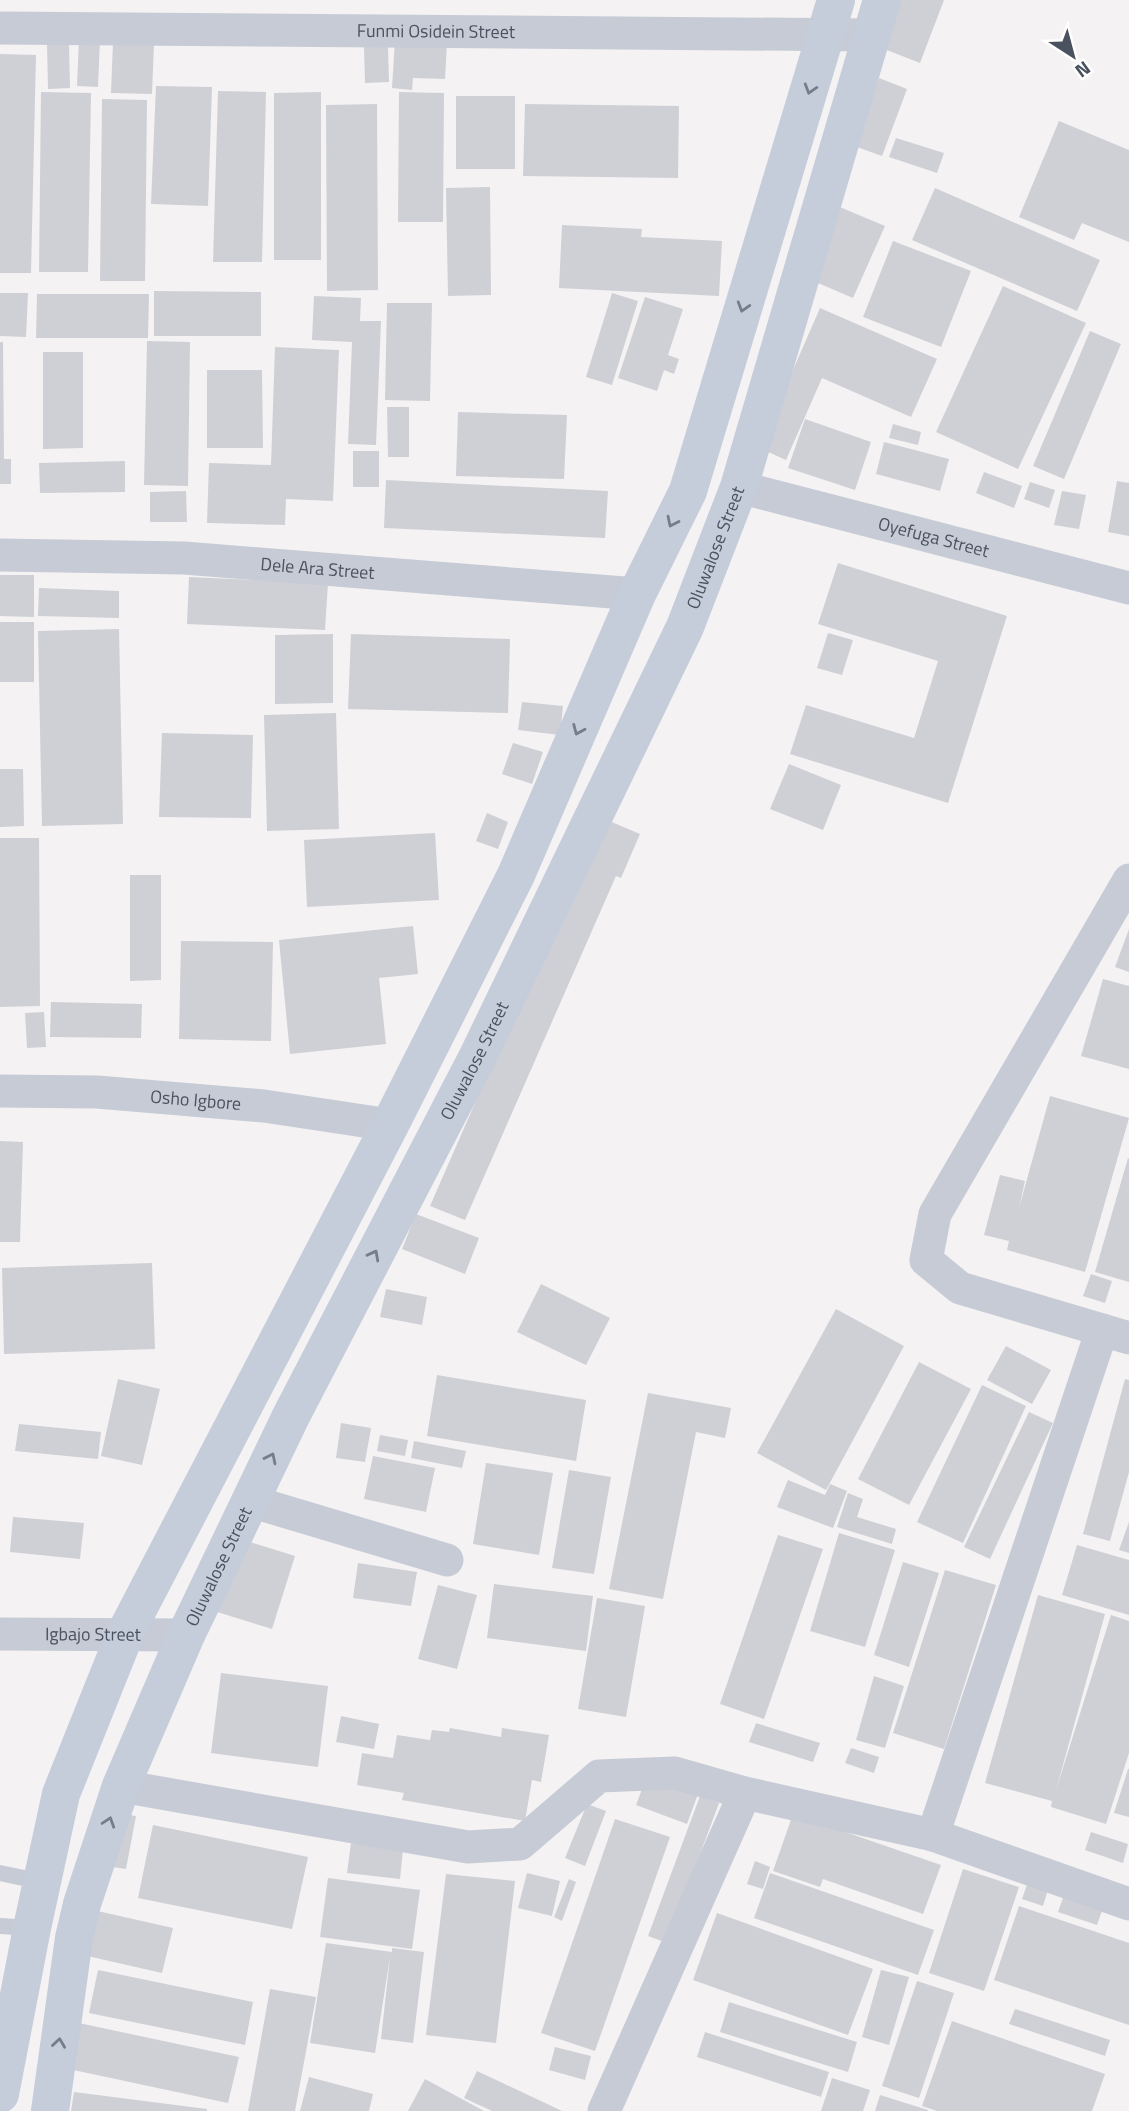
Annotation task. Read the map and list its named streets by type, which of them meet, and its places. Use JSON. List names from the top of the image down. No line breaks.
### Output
{"streets":{"street":["Funmi Osidein Street","Oyefuga Street","Oluwalose Street","Dele Ara Street","Osho Igbore","Igbajo Street"]},"crossings":[["Funmi Osidein Street","Oluwalose Street"],["Oyefuga Street","Oluwalose Street"],["Oluwalose Street","Igbajo Street"]],"north":"bottom right"}
